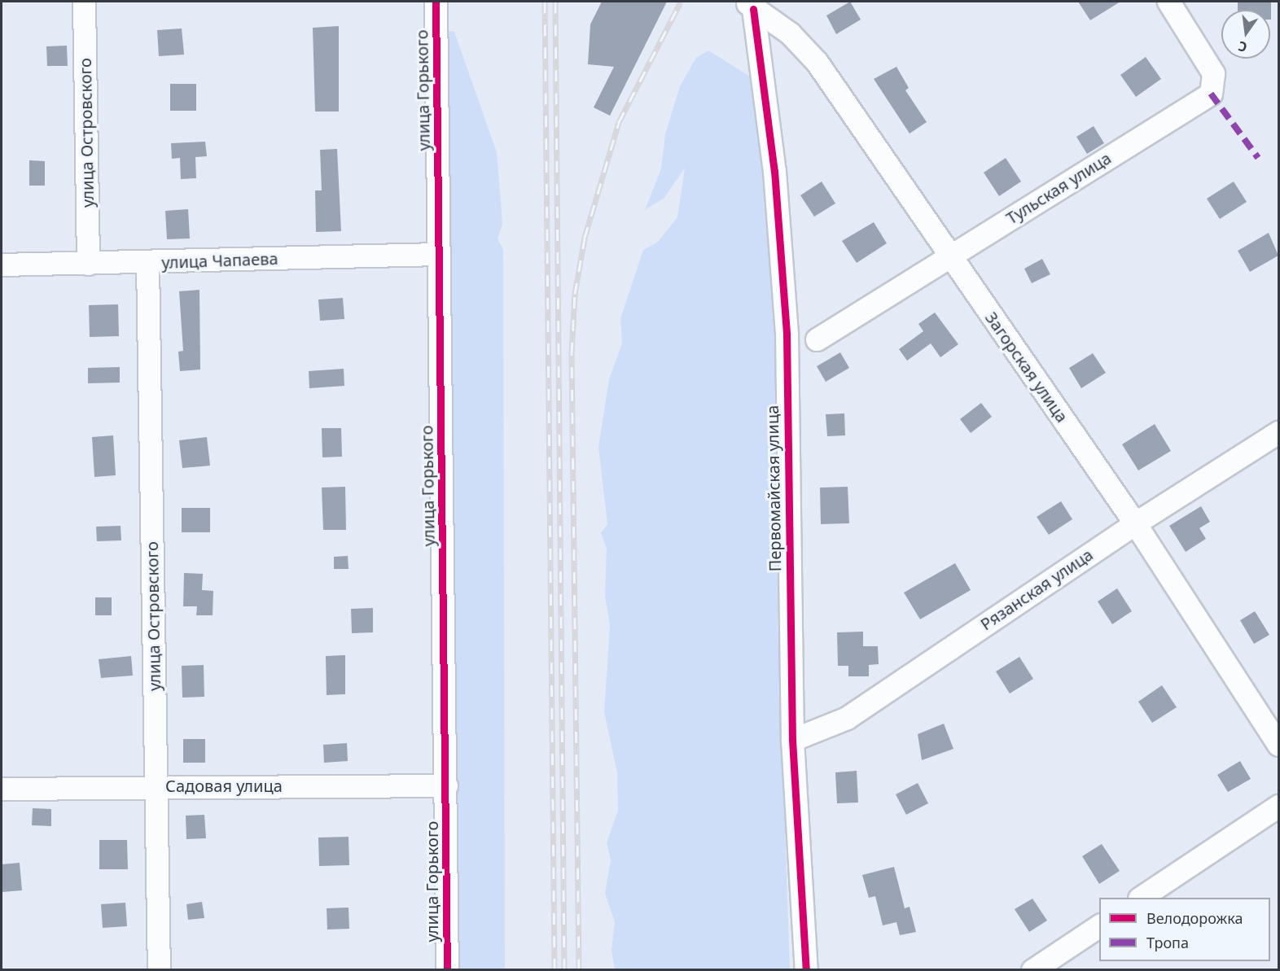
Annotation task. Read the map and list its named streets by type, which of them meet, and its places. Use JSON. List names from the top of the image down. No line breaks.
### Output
{"streets":{"street":["улица Горького","улица Островского","Тульская улица","улица Чапаева","Загорская улица","Первомайская улица","Рязанская улица","Садовая улица"]},"crossings":[["улица Горького","улица Чапаева"],["улица Горького","Садовая улица"],["улица Островского","улица Чапаева"],["улица Островского","Садовая улица"],["Тульская улица","Загорская улица"],["Загорская улица","Первомайская улица"],["Загорская улица","Рязанская улица"],["Первомайская улица","Рязанская улица"]],"legend":["Велодорожка","Тропа"],"north":"bottom"}
